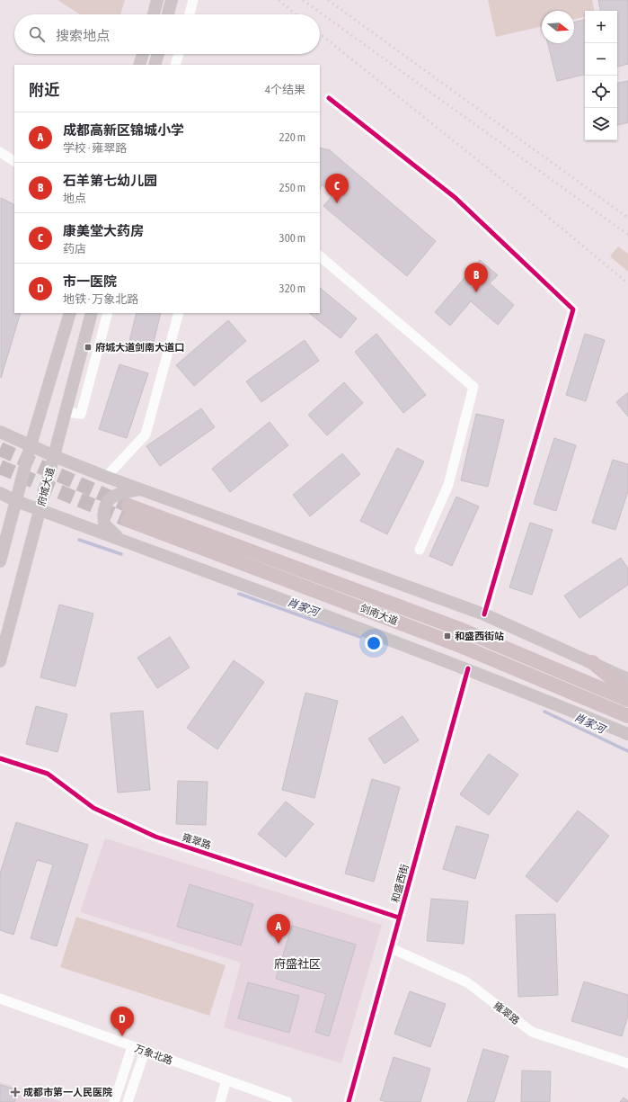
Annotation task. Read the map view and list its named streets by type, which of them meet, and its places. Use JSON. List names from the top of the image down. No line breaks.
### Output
{"streets":{"highway":["剑南大道"],"main road":["府城大道"],"street":["雍翠路","和盛西街","万象北路"]},"crossings":[["雍翠路","和盛西街"]],"districts":["府盛社区"],"water":["肖家河"],"places":{"transit":["府城大道剑南大道口","和盛西街站"],"health":["成都市第一人民医院"]},"north":"right","page":{"map_buttons":["+","−"],"search":"搜索地点","heading":["附近","4个结果"],"list":[{"mark":"A","name":"成都高新区锦城小学","note":"学校 · 雍翠路","value":"220 m"},{"mark":"B","name":"石羊第七幼儿园","note":"地点","value":"250 m"},{"mark":"C","name":"康美堂大药房","note":"药店","value":"300 m"},{"mark":"D","name":"市一医院","note":"地铁 · 万象北路","value":"320 m"}],"pins":["C","B","A","D"]}}
